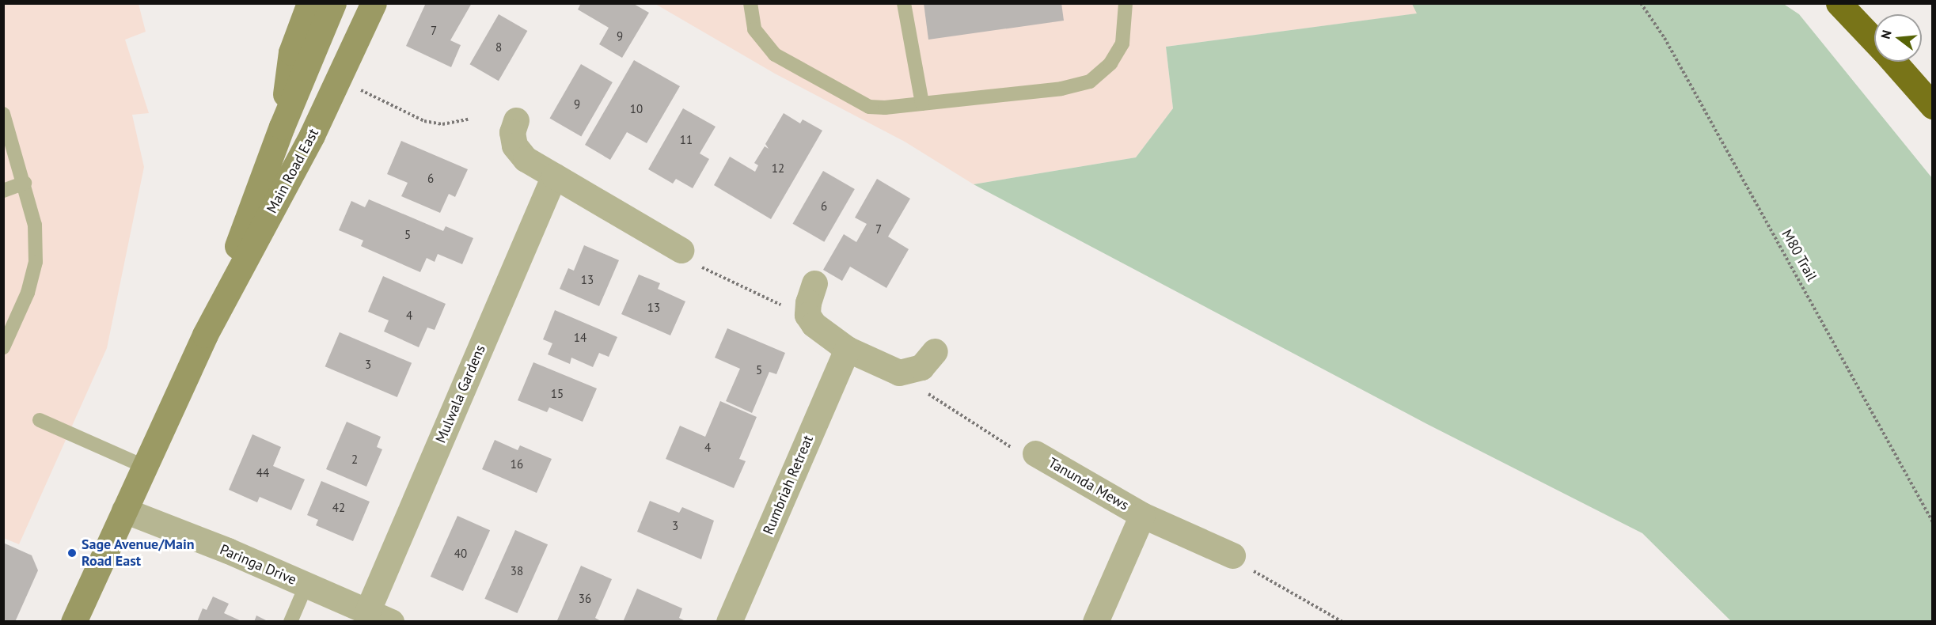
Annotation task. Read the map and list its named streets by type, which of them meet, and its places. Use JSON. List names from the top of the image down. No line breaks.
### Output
{"streets":{"main road":["Main Road East"],"street":["Mulwala Gardens","Tanunda Mews","Rumbriah Retreat","Paringa Drive"],"path":["M80 Trail"]},"crossings":[["Main Road East","Paringa Drive"],["Mulwala Gardens","Paringa Drive"]],"places":["Sage Avenue/Main Road East"],"house_numbers":["7","9","8","9","10","11","12","6","6","7","5","13","13","4","14","3","5","15","4","2","16","44","42","3","40","38","36"],"north":"left"}
